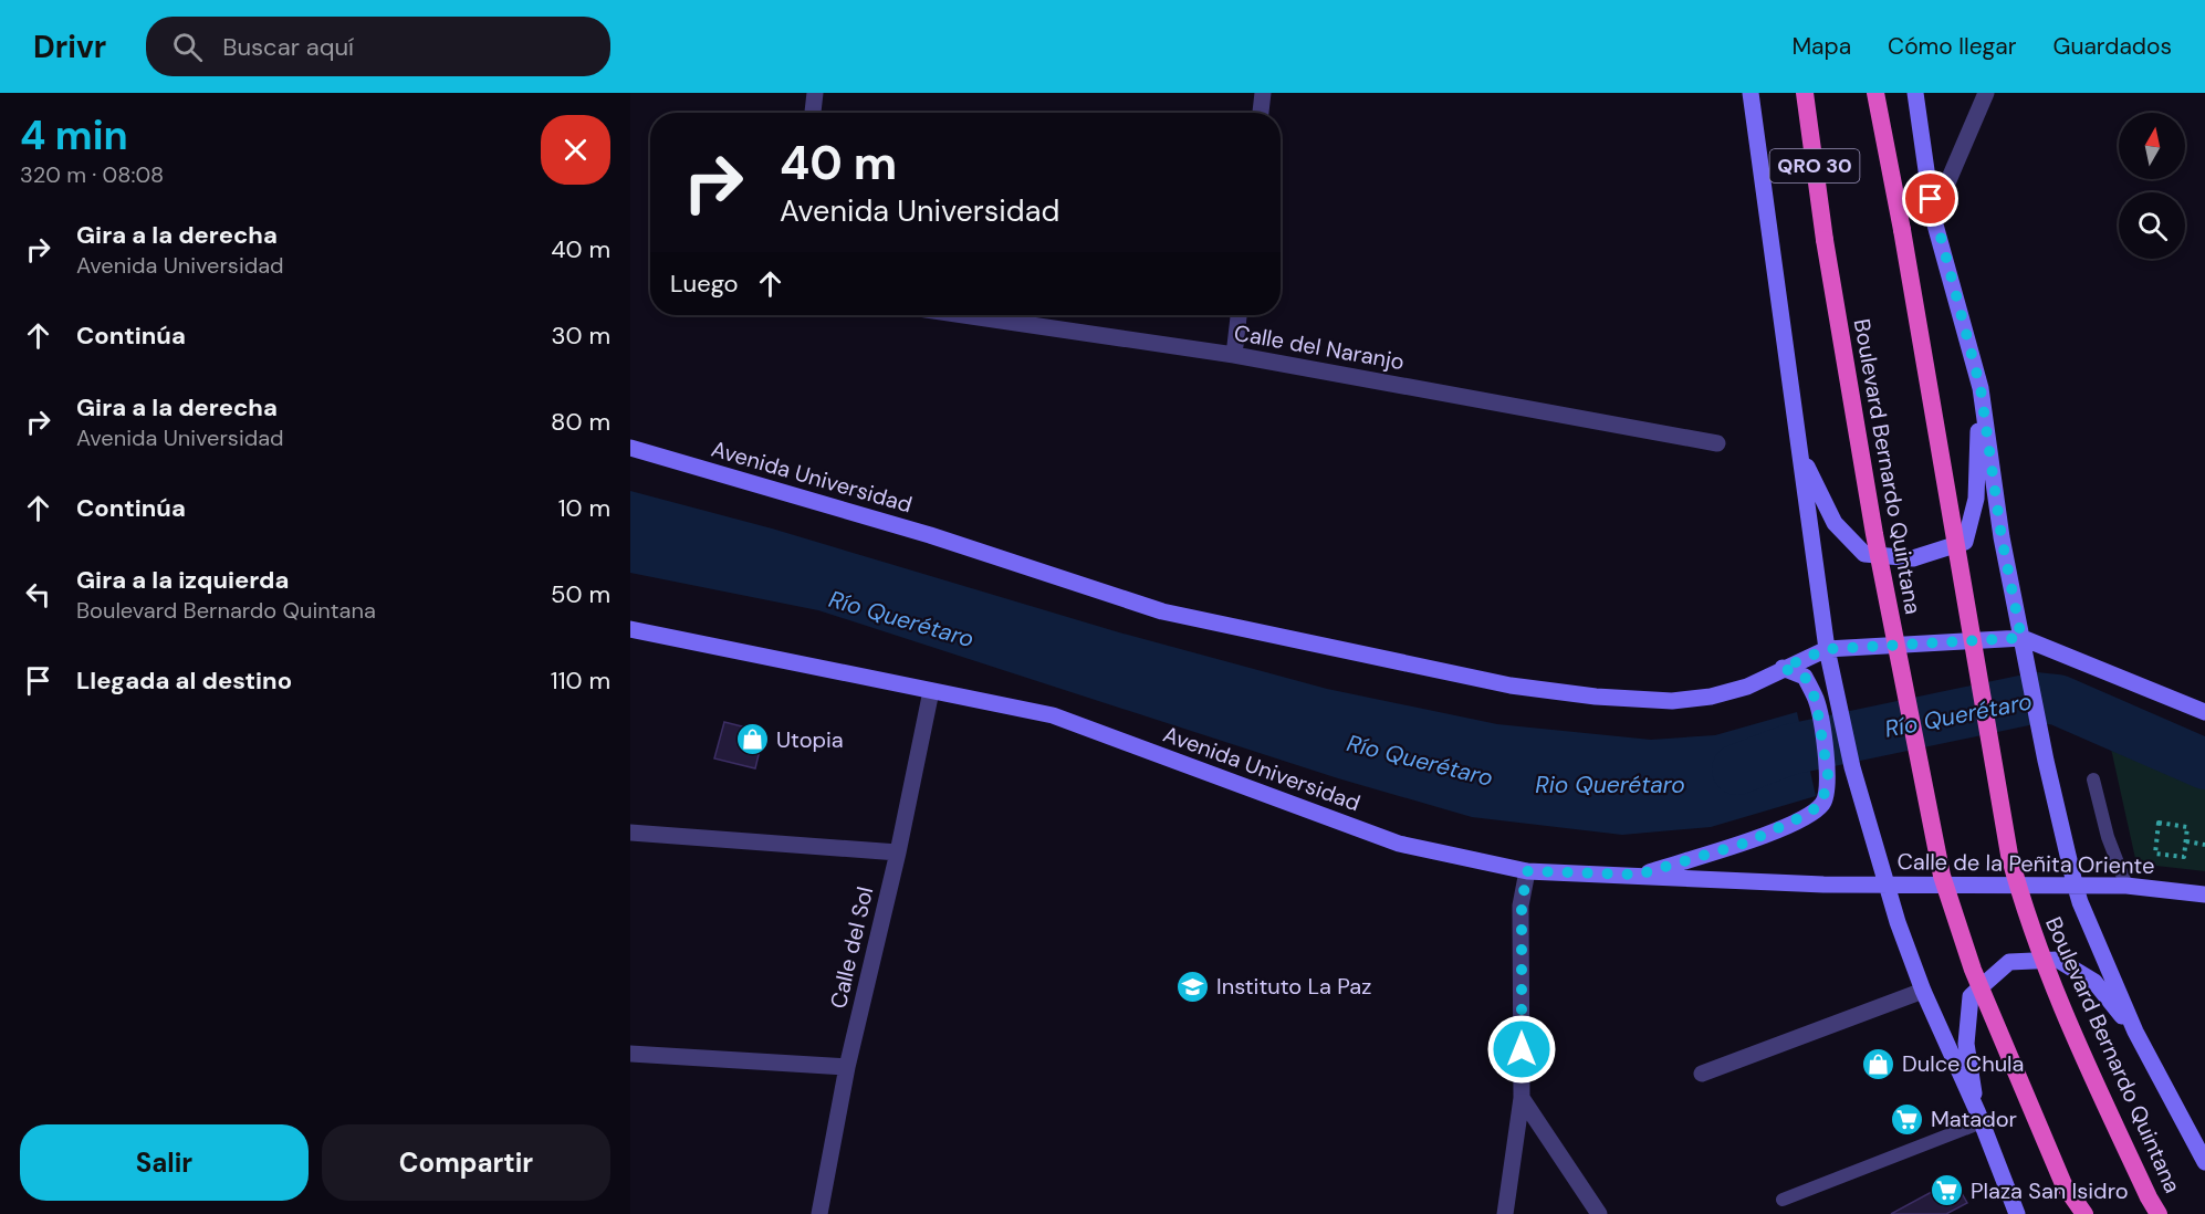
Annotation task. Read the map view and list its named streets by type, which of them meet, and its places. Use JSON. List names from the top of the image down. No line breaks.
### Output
{"streets":{"highway":["QRO 30","Boulevard Bernardo Quintana"],"main road":["Avenida Universidad","Calle de la Peñita Oriente"],"street":["Calle del Naranjo","Calle del Sol"]},"crossings":[["Boulevard Bernardo Quintana","Avenida Universidad"],["Boulevard Bernardo Quintana","Calle de la Peñita Oriente"],["Avenida Universidad","Calle de la Peñita Oriente"],["Avenida Universidad","Calle del Sol"]],"water":["Río Querétaro","Rio Querétaro"],"places":{"shop":["Utopia","Dulce Chula"],"school or university":["Instituto La Paz"],"supermarket":["Matador","Plaza San Isidro"]},"north":"top","page":{"header":"Drivr","search":"Buscar aquí","nav":["Mapa","Cómo llegar","Guardados"],"heading":["4 min","320 m · 08:08"],"turn":["40 m","Avenida Universidad"],"list":[{"name":"Gira a la derecha","note":"Avenida Universidad","value":"40 m"},{"name":"Continúa","value":"30 m"},{"name":"Gira a la derecha","note":"Avenida Universidad","value":"80 m"},{"name":"Continúa","value":"10 m"},{"name":"Gira a la izquierda","note":"Boulevard Bernardo Quintana","value":"50 m"},{"name":"Llegada al destino","value":"110 m"}],"then":"Luego","buttons":["Salir","Compartir"]}}
